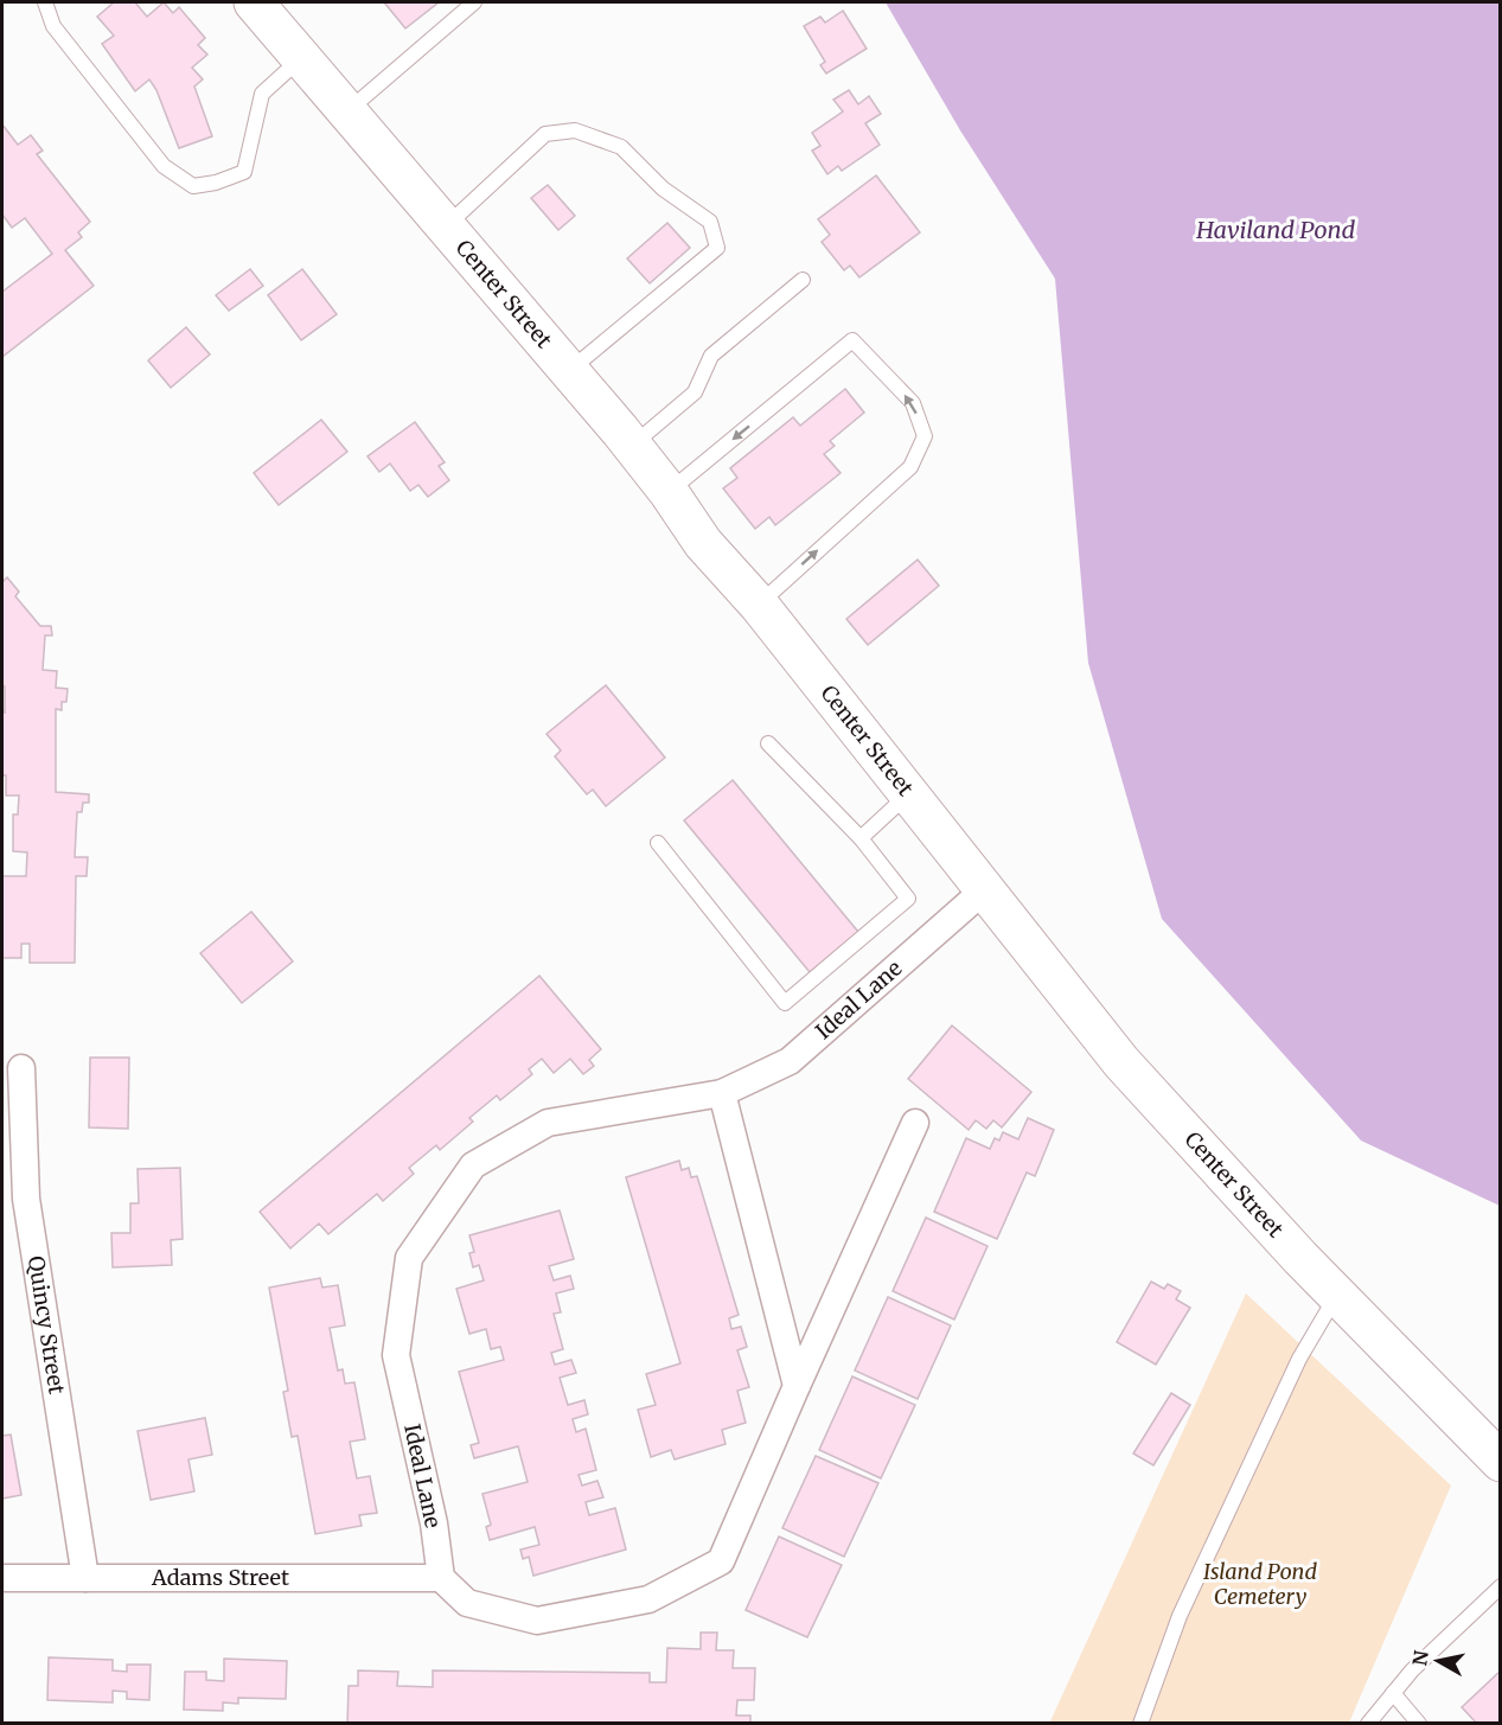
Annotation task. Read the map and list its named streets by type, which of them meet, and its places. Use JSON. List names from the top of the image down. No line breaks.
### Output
{"streets":{"main road":["Center Street"],"street":["Ideal Lane","Quincy Street","Adams Street"]},"crossings":[["Center Street","Ideal Lane"],["Ideal Lane","Adams Street"],["Quincy Street","Adams Street"]],"water":["Haviland Pond"],"parks":["Island Pond Cemetery"],"north":"left"}
